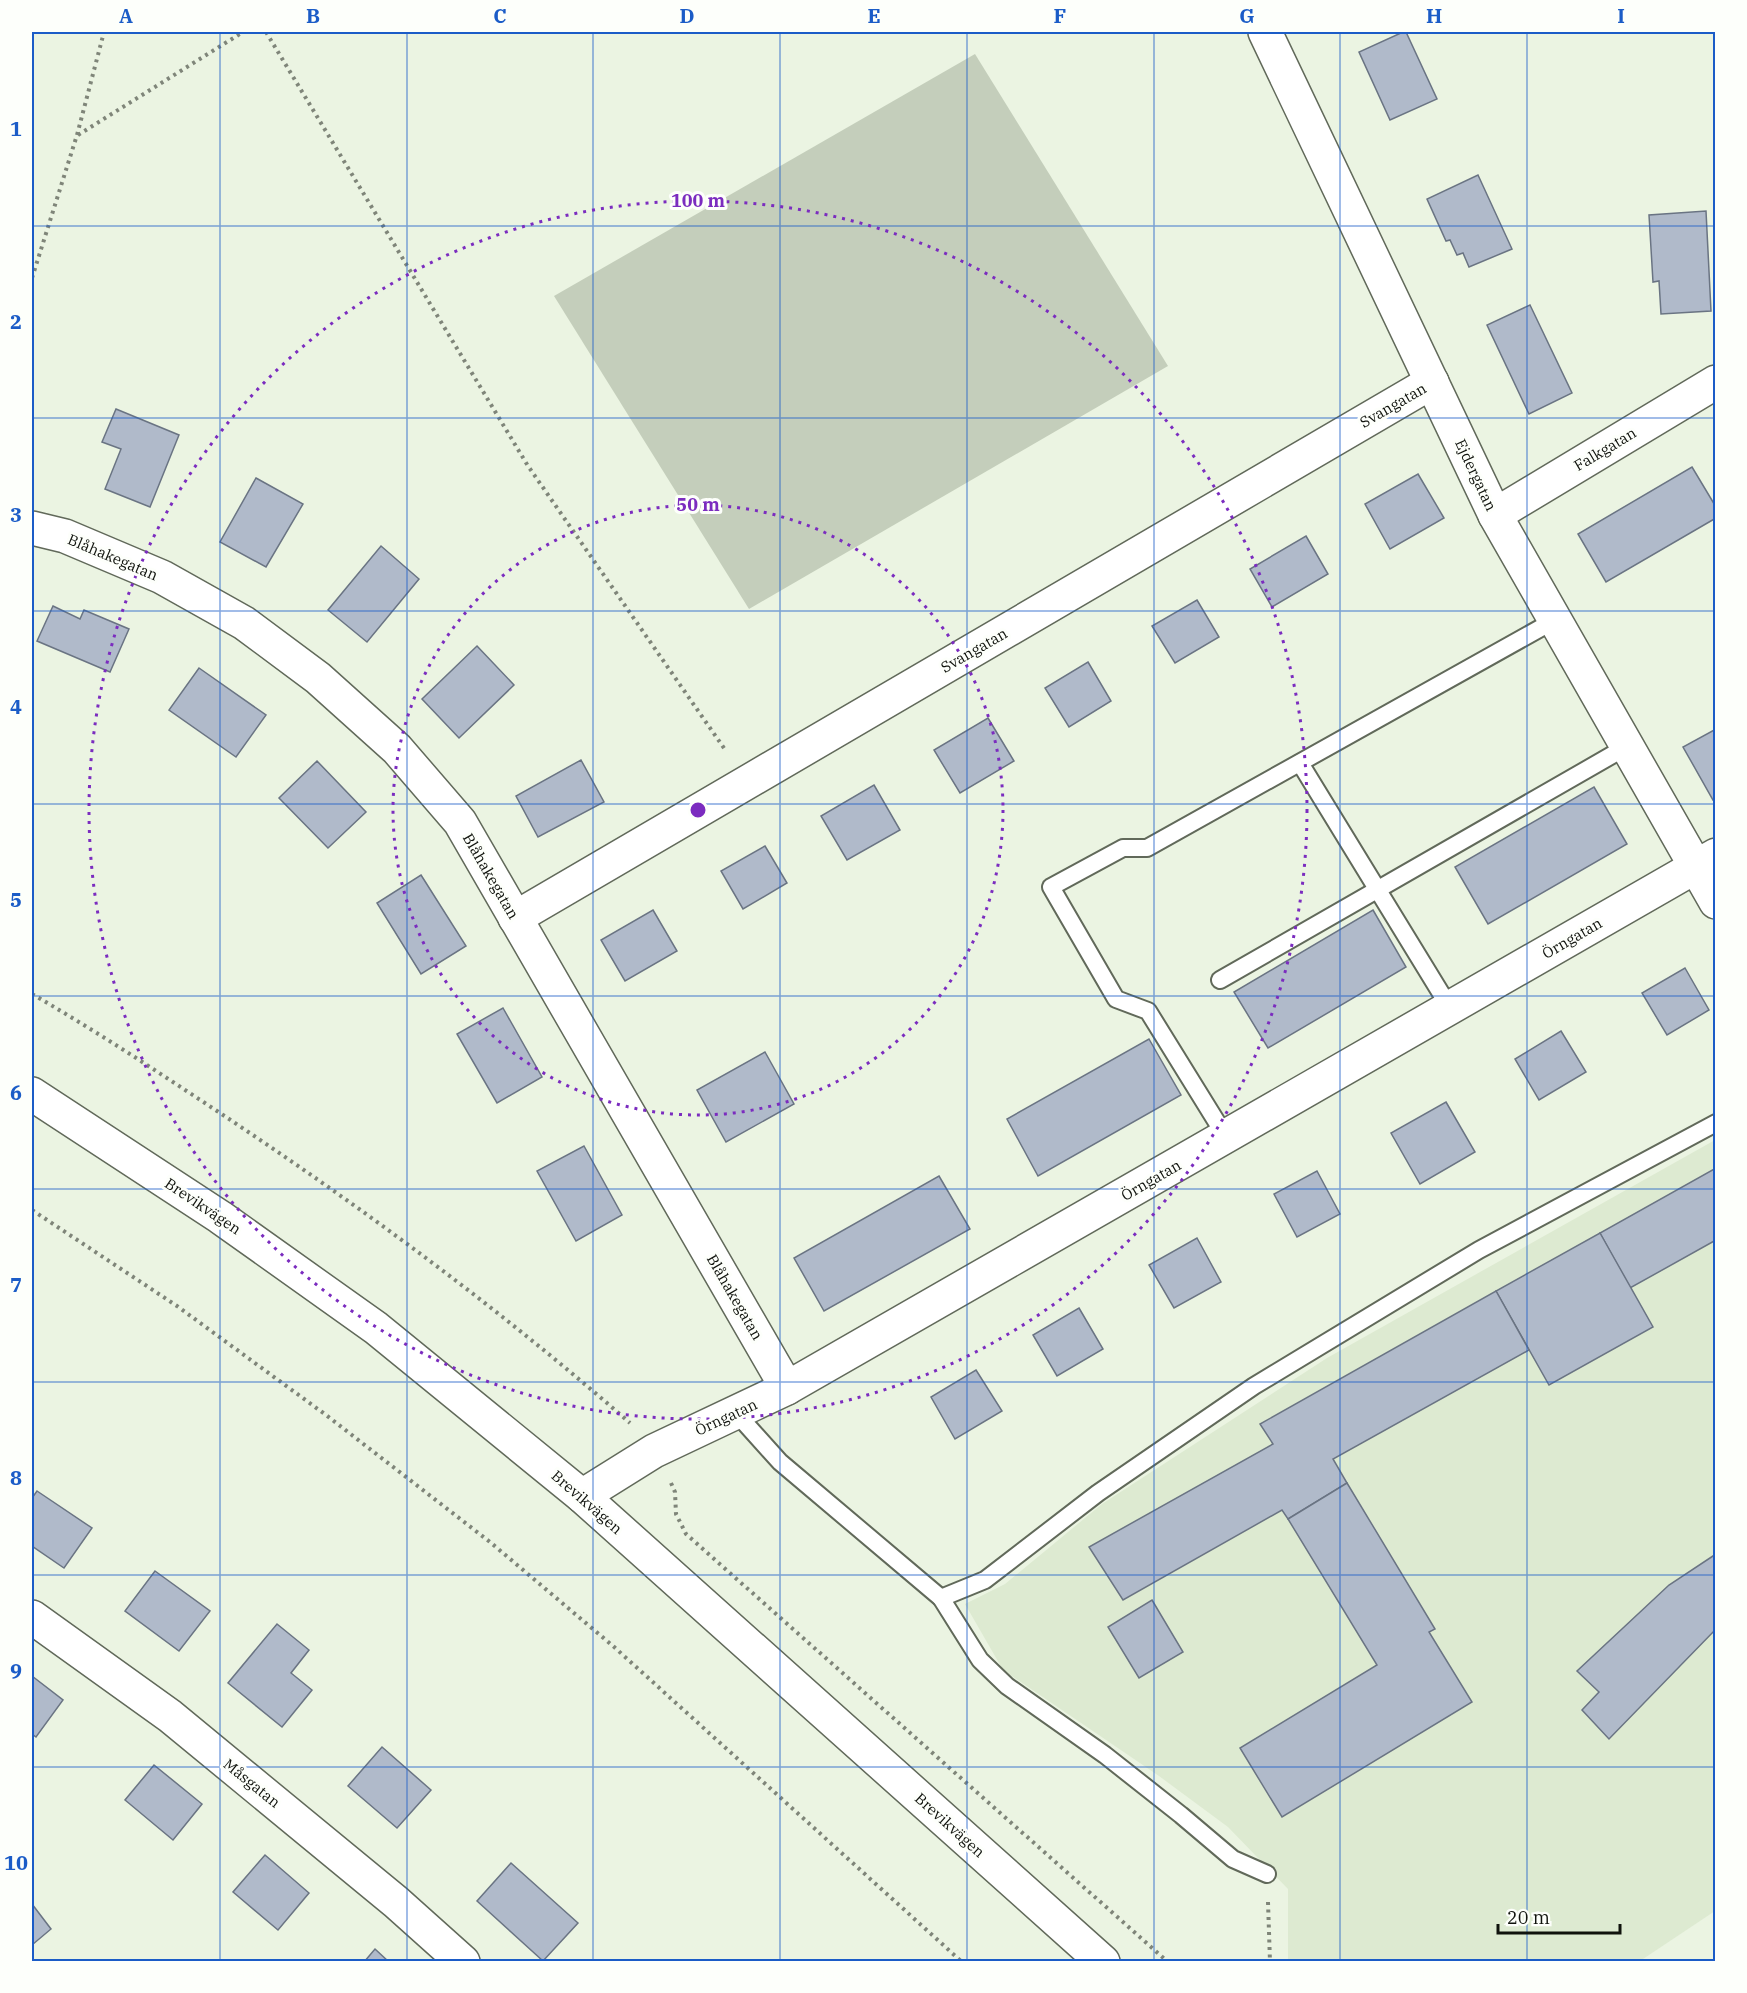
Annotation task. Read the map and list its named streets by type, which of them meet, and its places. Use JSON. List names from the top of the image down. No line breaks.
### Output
{"streets":{"street":["Svangatan","Falkgatan","Ejdergatan","Blåhakegatan","Örngatan","Brevikvägen","Måsgatan"]},"crossings":[["Svangatan","Ejdergatan"],["Svangatan","Blåhakegatan"],["Falkgatan","Ejdergatan"],["Ejdergatan","Örngatan"],["Blåhakegatan","Örngatan"],["Örngatan","Brevikvägen"]],"scale_bar":"20 m","grid":{"columns":["A","B","C","D","E","F","G","H","I"],"rows":["1","2","3","4","5","6","7","8","9","10"]},"rings":["100 m","50 m"]}
